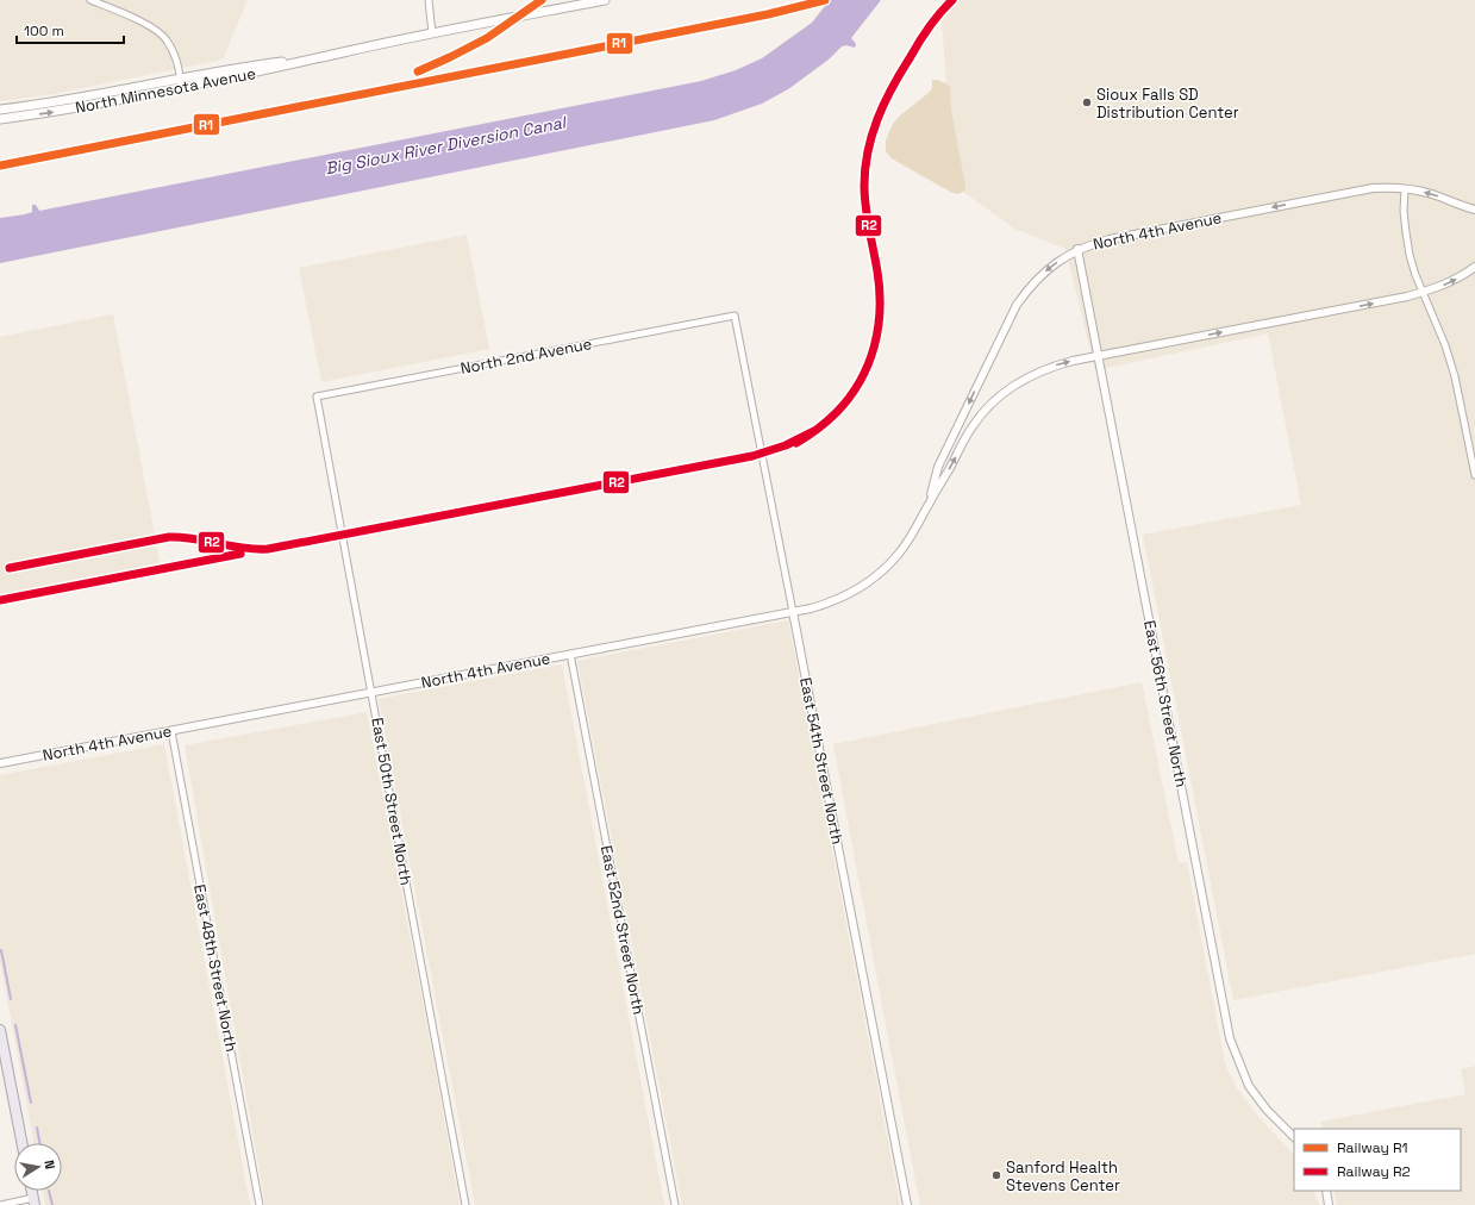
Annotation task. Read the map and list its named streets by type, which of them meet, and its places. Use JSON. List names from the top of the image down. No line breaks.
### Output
{"streets":{"main road":["North Minnesota Avenue"],"street":["North 4th Avenue","North 2nd Avenue","East 56th Street North","East 54th Street North","East 50th Street North","East 52nd Street North","East 48th Street North"]},"crossings":[["North 4th Avenue","East 56th Street North"],["North 4th Avenue","East 54th Street North"],["North 4th Avenue","East 50th Street North"],["North 4th Avenue","East 52nd Street North"],["North 4th Avenue","East 48th Street North"],["North 2nd Avenue","East 54th Street North"],["North 2nd Avenue","East 50th Street North"]],"water":["Big Sioux River Diversion Canal"],"places":["Sioux Falls SD Distribution Center","Sanford Health Stevens Center"],"lines":["rail line R1","rail line R2"],"legend":["Railway R1","Railway R2"],"scale_bar":"100 m","north":"right"}
